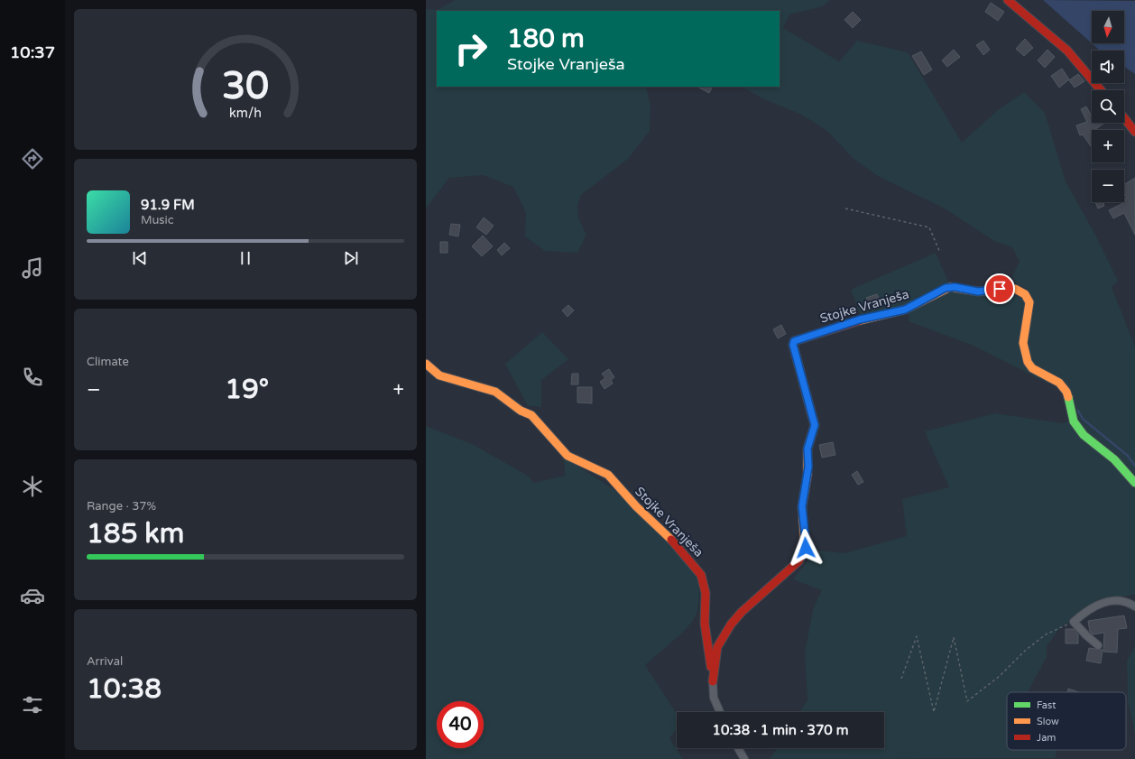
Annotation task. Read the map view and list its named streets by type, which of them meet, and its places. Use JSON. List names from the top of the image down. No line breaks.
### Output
{"streets":{"street":["Stojke Vranješa"]},"legend":["Fast","Slow","Jam"],"north":"bottom","page":{"tabs":"10:37","map_buttons":["+","−"],"turn":["180 m","Stojke Vranješa"],"song":["91.9 FM","Music"],"tile":["Climate",["Range · 37%","185 km"],["Arrival","10:38"]],"heat":["−","19°","+"],"limit":"40","trip":"10:38 · 1 min · 370 m","gauge":["30","km/h"]}}
